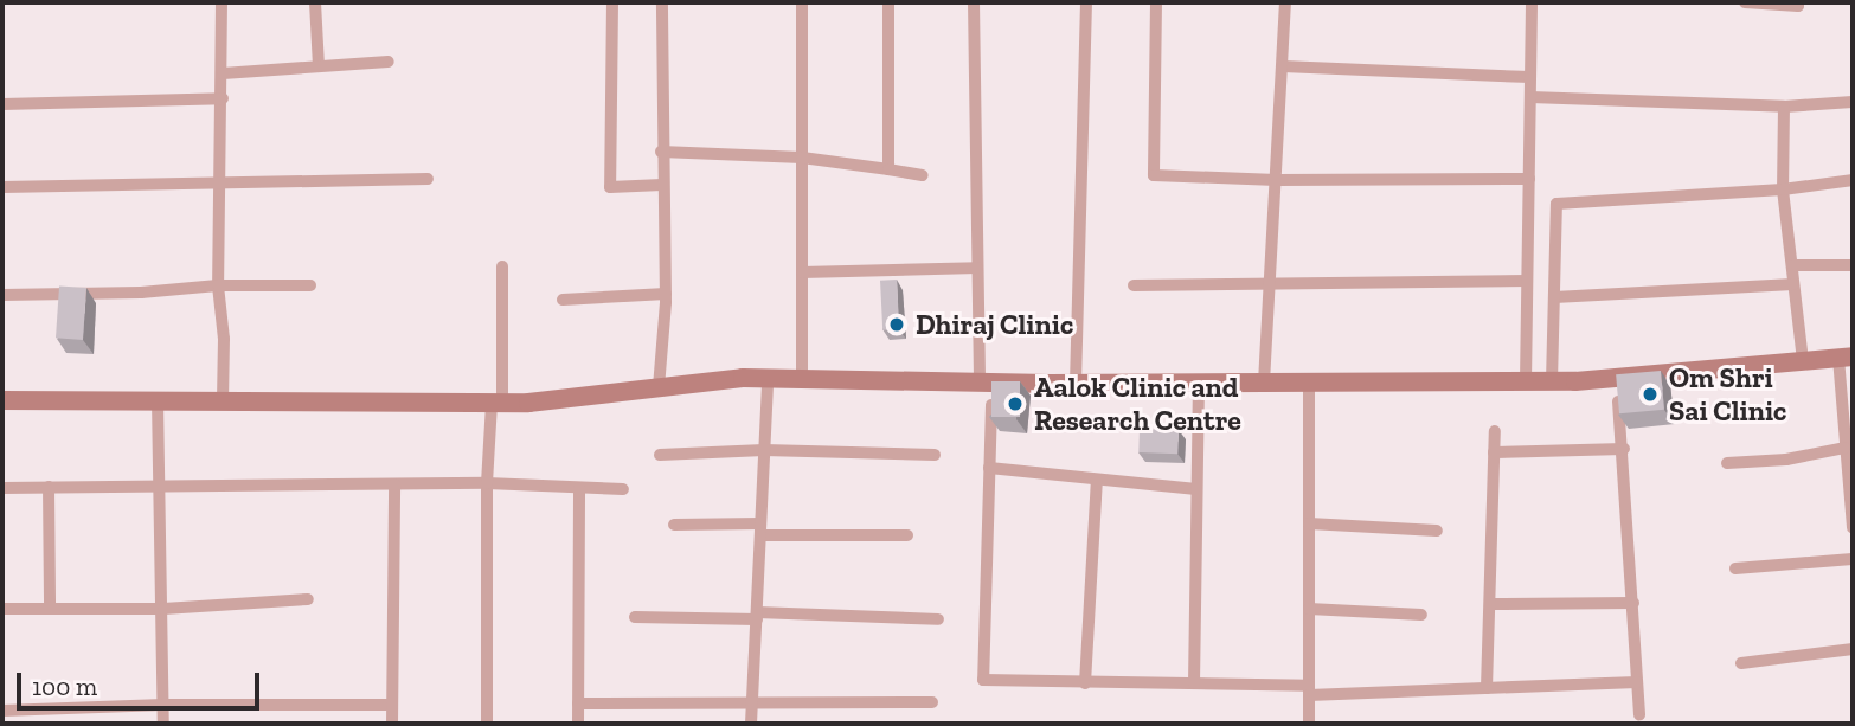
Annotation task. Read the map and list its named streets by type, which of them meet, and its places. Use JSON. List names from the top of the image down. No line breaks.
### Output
{"places":["Dhiraj Clinic","Om Shri Sai Clinic","Aalok Clinic and Research Centre"],"scale_bar":"100 m"}
